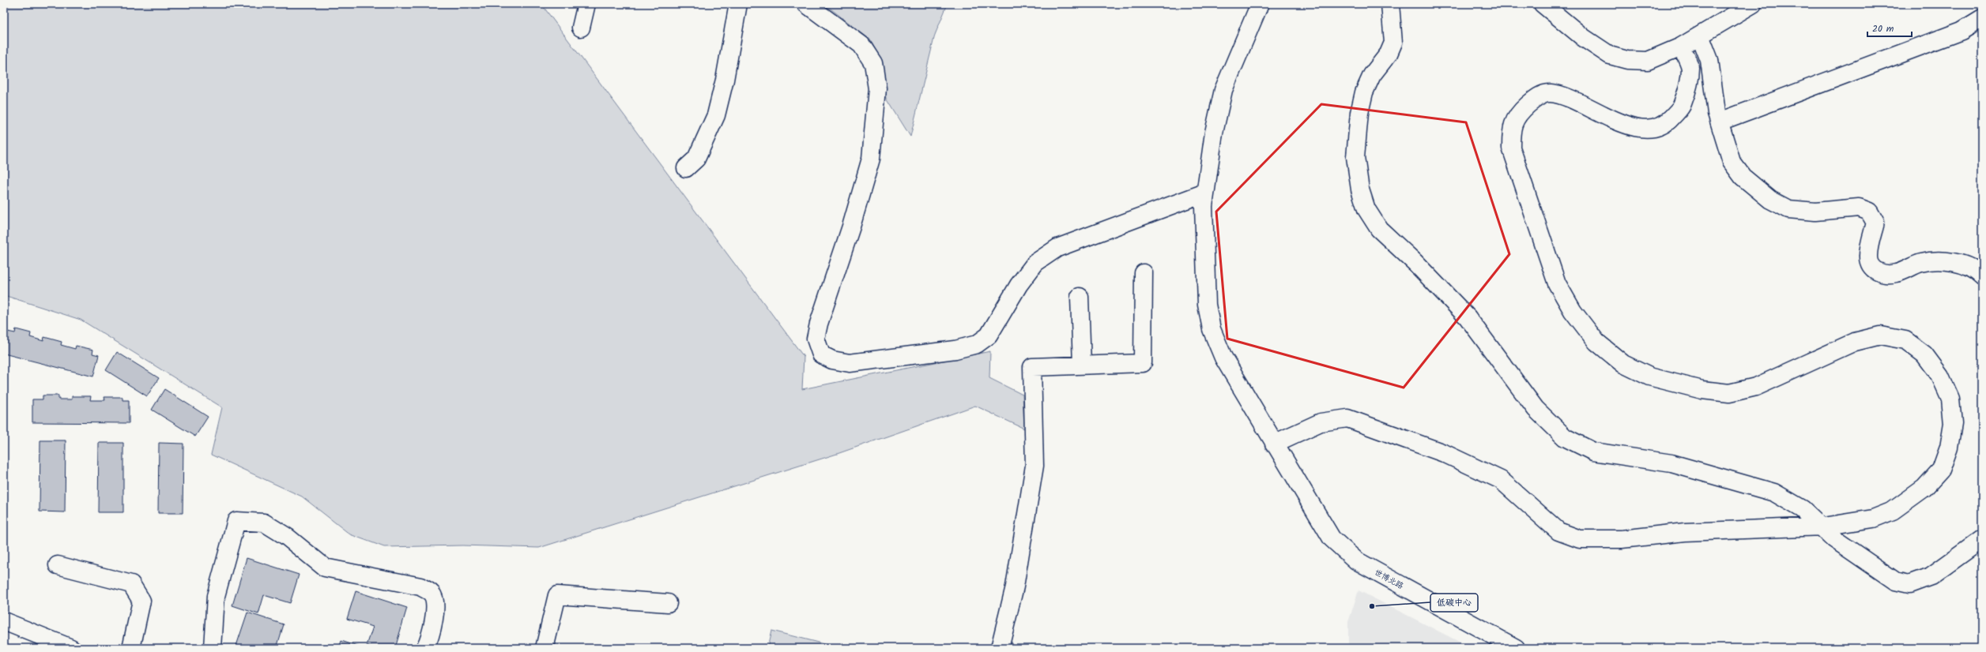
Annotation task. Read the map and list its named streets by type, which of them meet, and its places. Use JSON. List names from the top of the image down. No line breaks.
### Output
{"streets":{"street":["世博北路"]},"places":["低碳中心"],"scale_bar":"20 m"}
